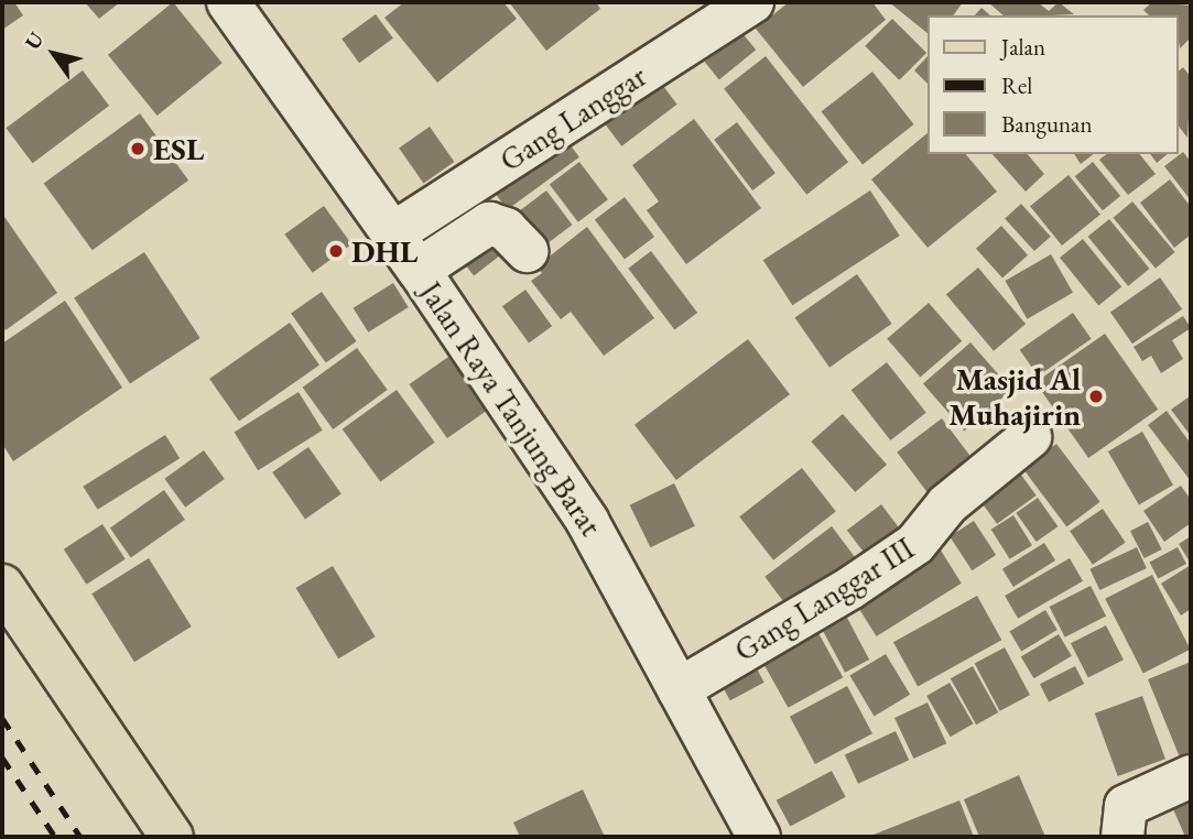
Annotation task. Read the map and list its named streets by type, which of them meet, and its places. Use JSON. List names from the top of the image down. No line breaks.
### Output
{"streets":{"street":["Gang Langgar","Jalan Raya Tanjung Barat","Gang Langgar III"]},"crossings":[["Gang Langgar","Jalan Raya Tanjung Barat"],["Jalan Raya Tanjung Barat","Gang Langgar III"]],"places":["ESL","DHL","Masjid Al Muhajirin"],"legend":["Jalan","Rel","Bangunan"],"north":"top left"}
